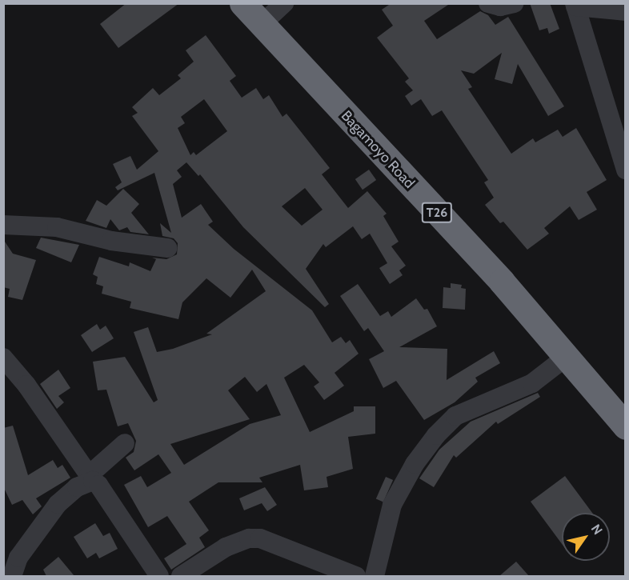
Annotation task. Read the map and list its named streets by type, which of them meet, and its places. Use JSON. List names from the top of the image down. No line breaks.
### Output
{"streets":{"highway":["Bagamoyo Road","T26"]},"north":"top right"}
